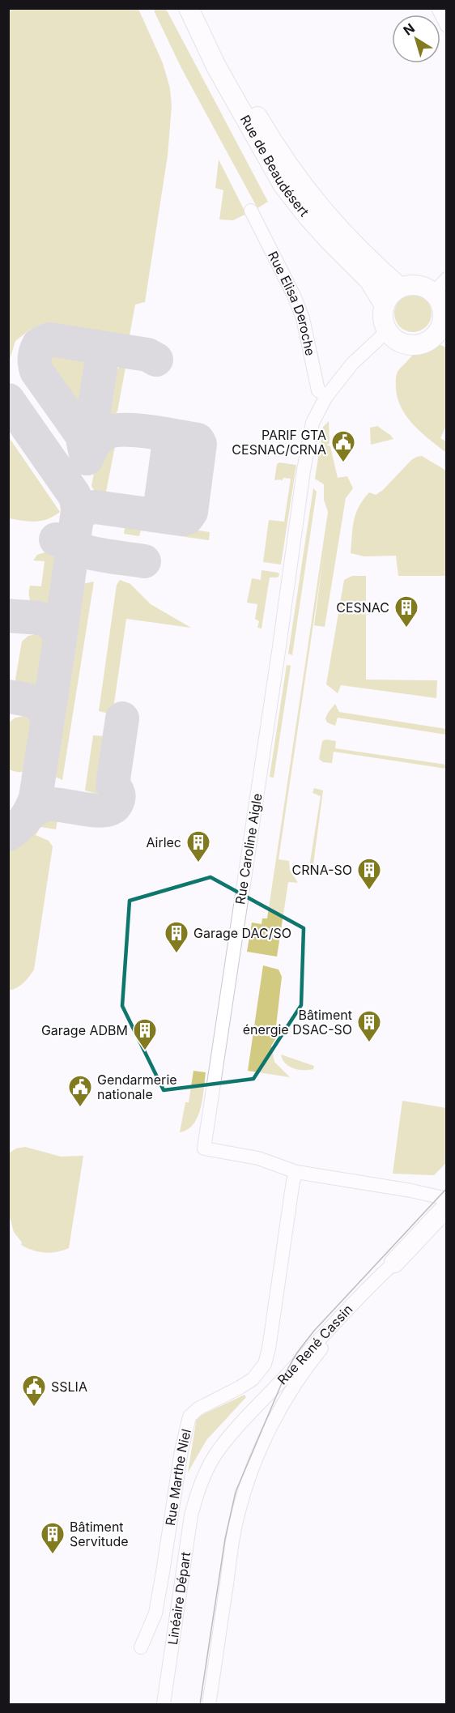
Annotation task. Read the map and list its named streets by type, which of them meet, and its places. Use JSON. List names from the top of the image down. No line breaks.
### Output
{"streets":{"main road":["Rue de Beaudésert","Rue René Cassin"],"street":["Rue Elisa Deroche","Rue Caroline Aigle","Rue Marthe Niel","Linéaire Départ"]},"crossings":[["Rue de Beaudésert","Rue Caroline Aigle"],["Rue Elisa Deroche","Rue Caroline Aigle"],["Rue Caroline Aigle","Rue Marthe Niel"],["Rue René Cassin","Linéaire Départ"]],"places":{"public building":["PARIF GTA CESNAC/CRNA","Gendarmerie nationale","SSLIA"],"building":["CESNAC","Airlec","CRNA-SO","Garage DAC/SO","Bâtiment énergie DSAC-SO","Garage ADBM","Bâtiment Servitude"]},"north":"top left"}
